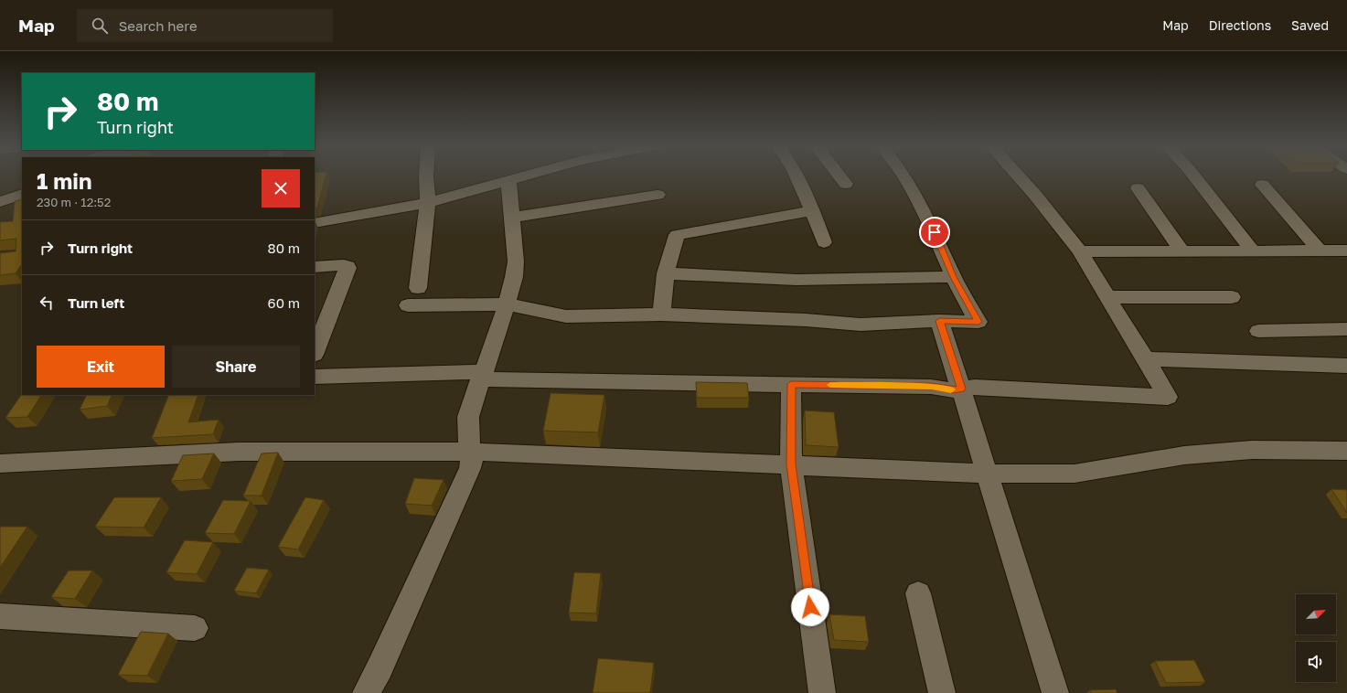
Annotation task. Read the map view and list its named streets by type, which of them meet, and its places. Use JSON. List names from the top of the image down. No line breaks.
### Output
{"north":"top right","page":{"header":"Map","search":"Search here","nav":["Map","Directions","Saved"],"turn":["80 m","Turn right"],"heading":["1 min","230 m · 12:52"],"list":[{"name":"Turn right","value":"80 m"},{"name":"Turn left","value":"60 m"}],"buttons":["Exit","Share"]}}
